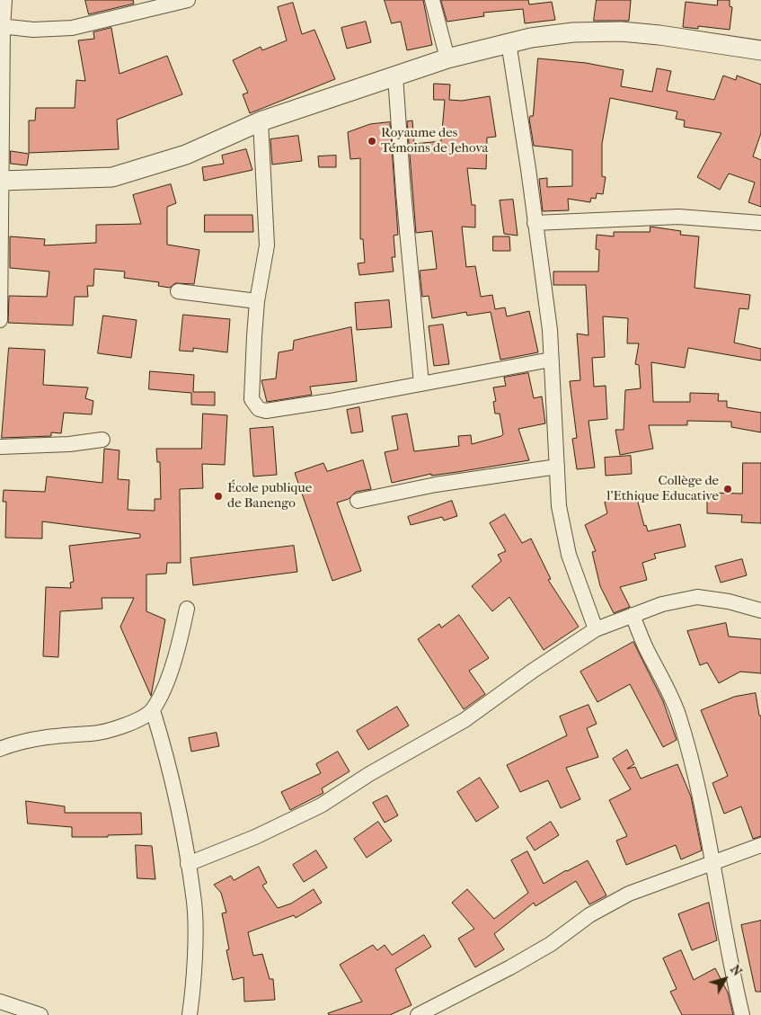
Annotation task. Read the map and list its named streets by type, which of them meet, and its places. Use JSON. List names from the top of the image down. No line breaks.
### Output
{"places":["Royaume des Témoins de Jehova","Collège de l'Ethique Educative","École publique de Banengo"],"north":"top right"}
